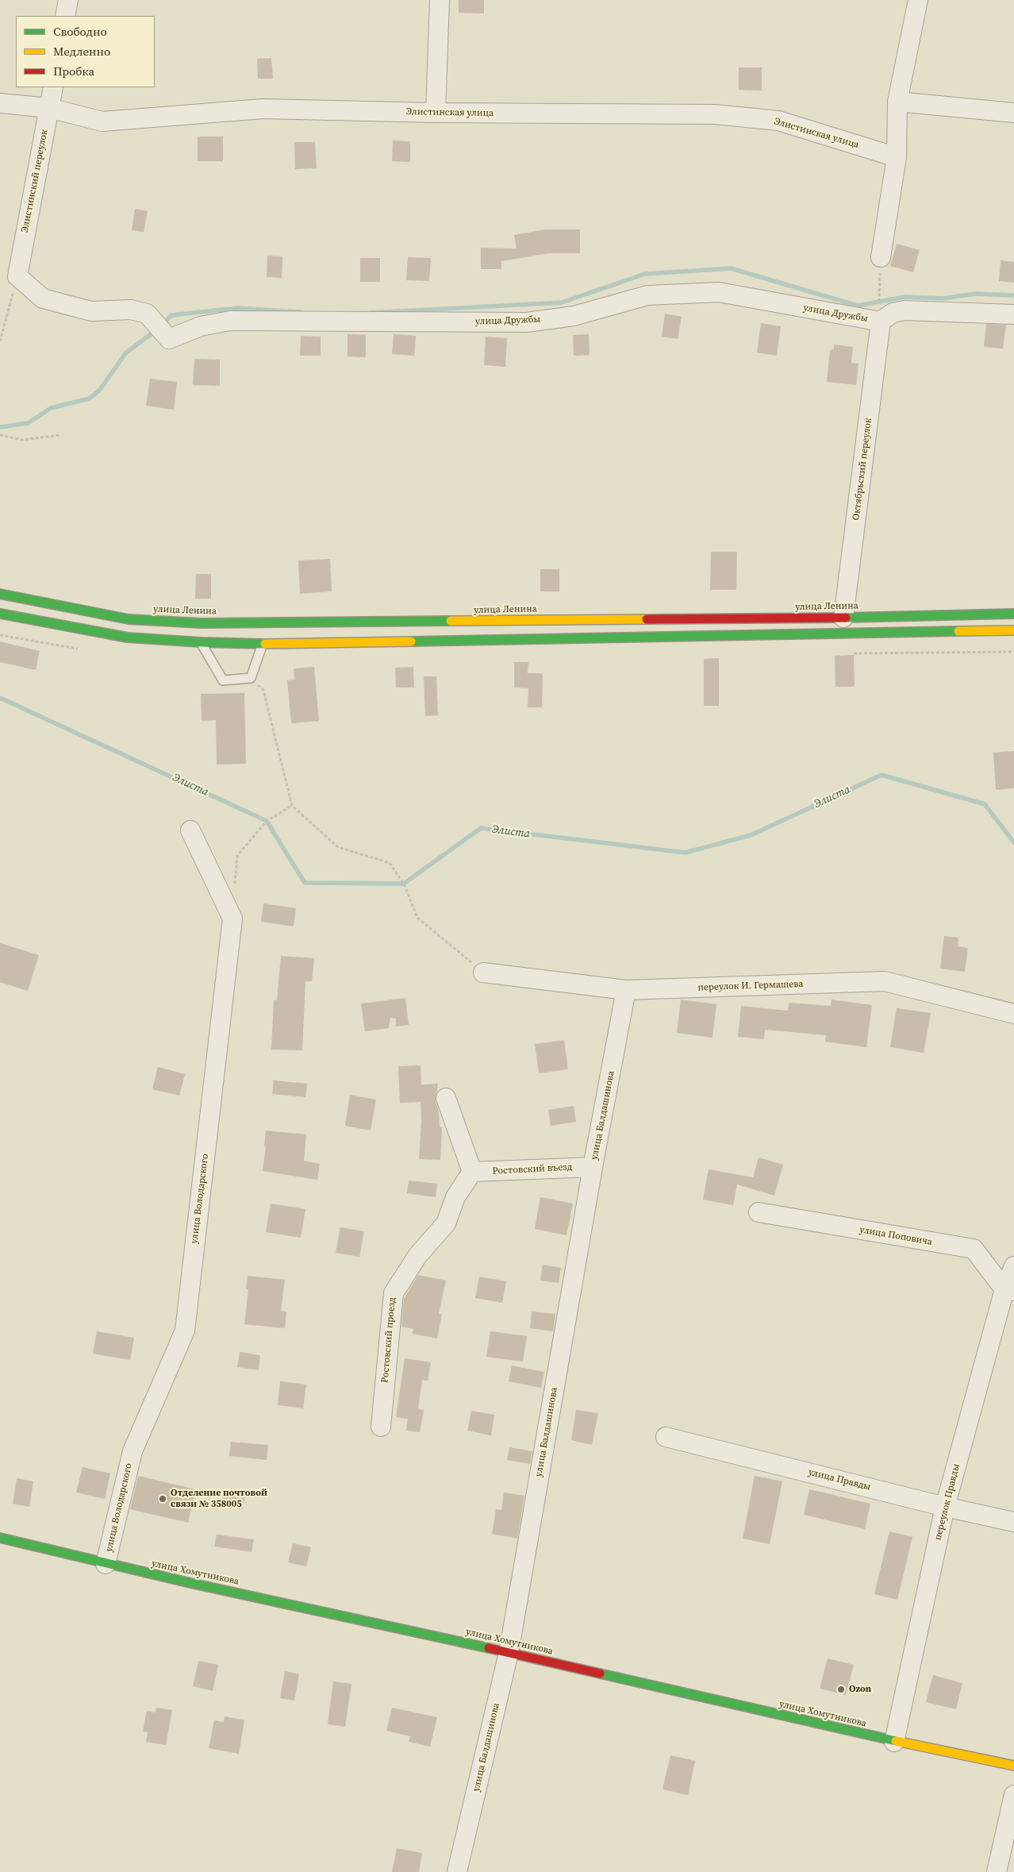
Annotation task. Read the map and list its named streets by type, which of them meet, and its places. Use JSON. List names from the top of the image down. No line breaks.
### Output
{"streets":{"main road":["улица Ленина","улица Хомутникова"],"street":["Элистинская улица","Элистинский переулок","улица Дружбы","Октябрьский переулок","переулок И. Гермашева","улица Балдашинова","Ростовский въезд","улица Володарского","улица Поповича","Ростовский проезд","улица Правды","переулок Правды"]},"crossings":[["Элистинская улица","Элистинский переулок"],["Элистинский переулок","улица Дружбы"],["улица Дружбы","Октябрьский переулок"],["Октябрьский переулок","улица Ленина"],["переулок И. Гермашева","улица Балдашинова"],["улица Балдашинова","Ростовский въезд"],["улица Балдашинова","улица Хомутникова"],["Ростовский въезд","Ростовский проезд"],["улица Володарского","улица Хомутникова"],["улица Поповича","переулок Правды"],["улица Правды","переулок Правды"],["переулок Правды","улица Хомутникова"]],"water":["Элиста"],"places":["Отделение почтовой связи № 358005","Ozon"],"legend":["Свободно","Медленно","Пробка"]}
